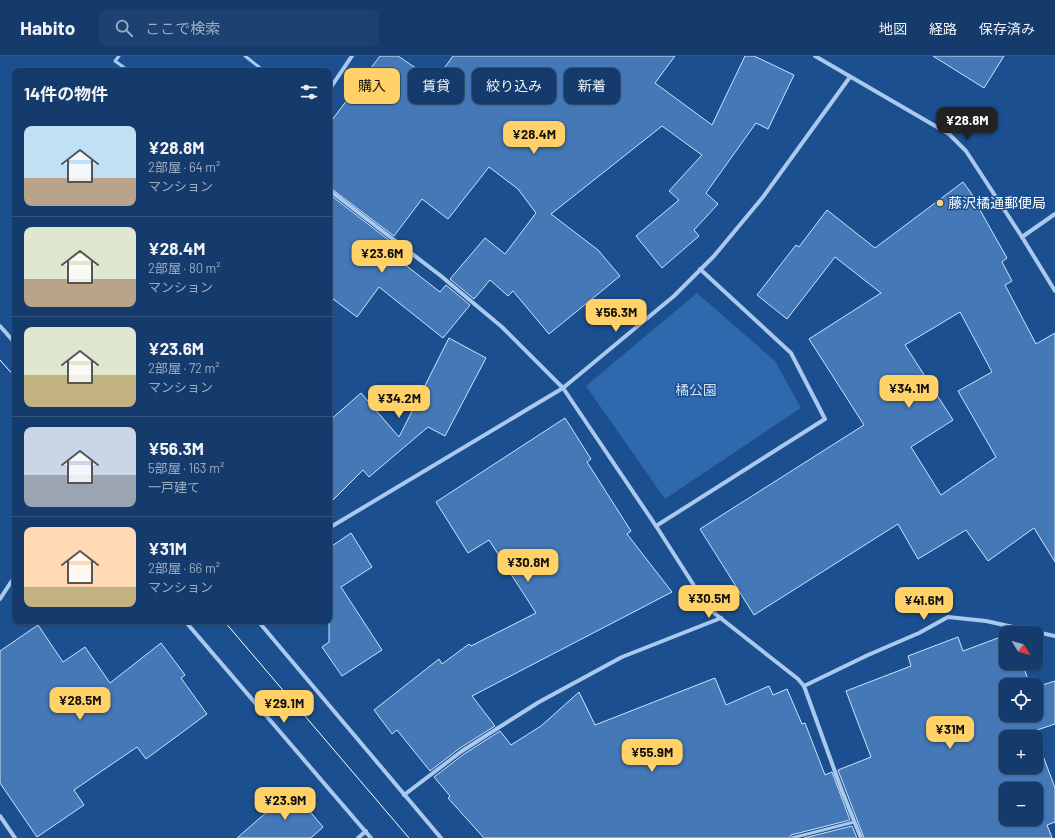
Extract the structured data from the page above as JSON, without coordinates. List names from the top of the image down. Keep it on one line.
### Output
{"parks":["橘公園"],"places":["藤沢橘通郵便局"],"north":"bottom right","page":{"header":"Habito","search":"ここで検索","nav":["地図","経路","保存済み"],"chip":["購入","賃貸","絞り込み","新着"],"heading":"14件の物件","price":["¥28.8M","¥28.4M","¥23.6M","¥56.3M","¥34.1M","¥34.2M","¥30.8M","¥30.5M","¥41.6M","¥28.5M","¥29.1M","¥31M","¥55.9M","¥23.9M"],"list":[{"name":"¥28.8M","note":"2部屋 · 64 m² · マンション"},{"name":"¥28.4M","note":"2部屋 · 80 m² · マンション"},{"name":"¥23.6M","note":"2部屋 · 72 m² · マンション"},{"name":"¥56.3M","note":"5部屋 · 163 m² · 一戸建て"},{"name":"¥31M","note":"2部屋 · 66 m² · マンション"}],"map_buttons":["+","−"]}}
